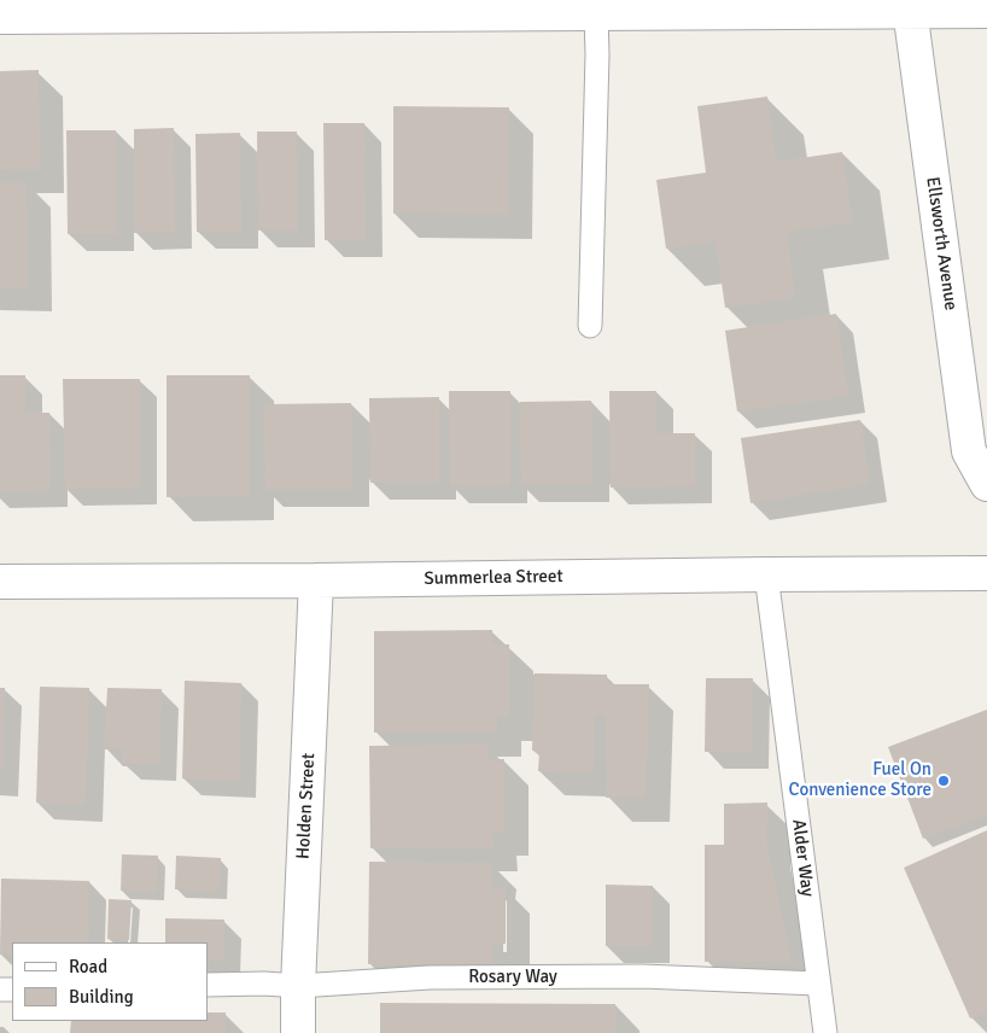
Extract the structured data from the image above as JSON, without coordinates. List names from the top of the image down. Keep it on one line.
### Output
{"streets":{"street":["Ellsworth Avenue","Summerlea Street","Holden Street"],"lane":["Alder Way","Rosary Way"]},"crossings":[["Summerlea Street","Holden Street"],["Summerlea Street","Alder Way"],["Holden Street","Rosary Way"],["Alder Way","Rosary Way"]],"places":["Fuel On Convenience Store"],"legend":["Road","Building"]}
